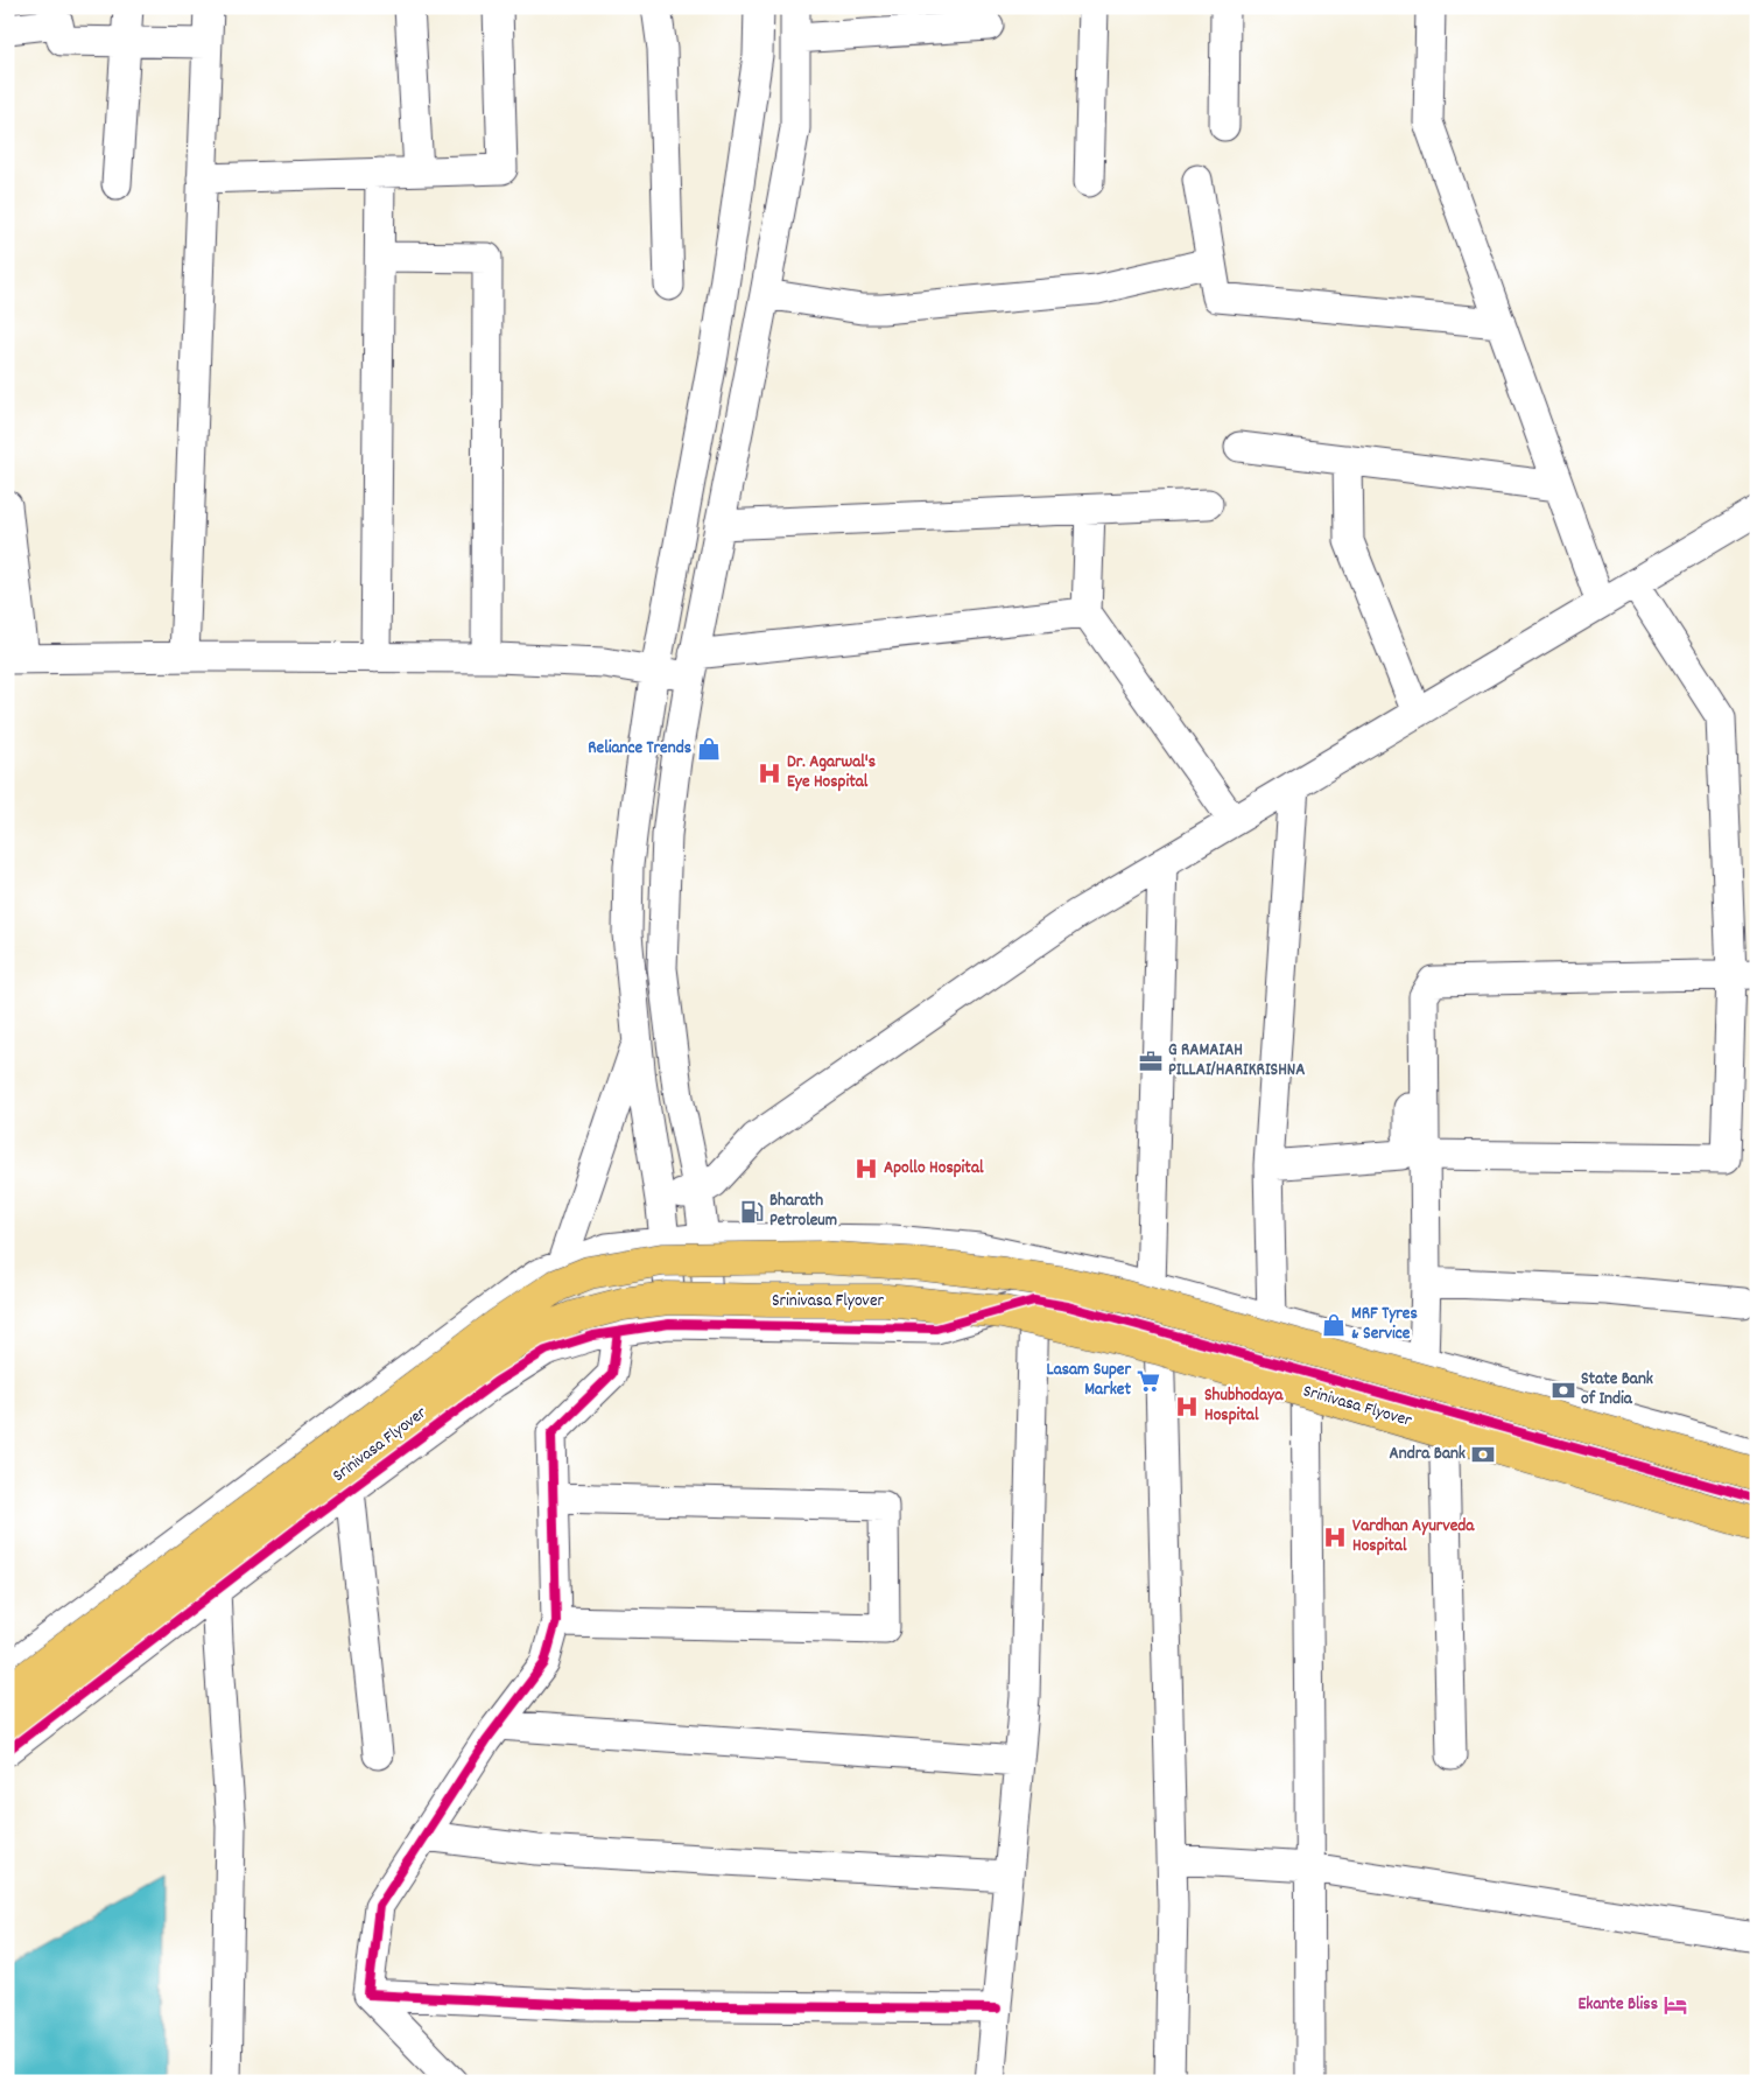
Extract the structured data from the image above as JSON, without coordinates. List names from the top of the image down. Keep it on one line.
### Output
{"streets":{"main road":["Srinivasa Flyover"]},"places":{"shop":["Reliance Trends","MRF Tyres & Service"],"hospital":["Dr. Agarwal's Eye Hospital","Apollo Hospital","Shubhodaya Hospital","Vardhan Ayurveda Hospital"],"office":["G RAMAIAH PILLAI/HARIKRISHNA"],"fuel station":["Bharath Petroleum"],"supermarket":["Lasam Super Market"],"bank":["State Bank of India","Andra Bank"],"hotel":["Ekante Bliss"]}}
